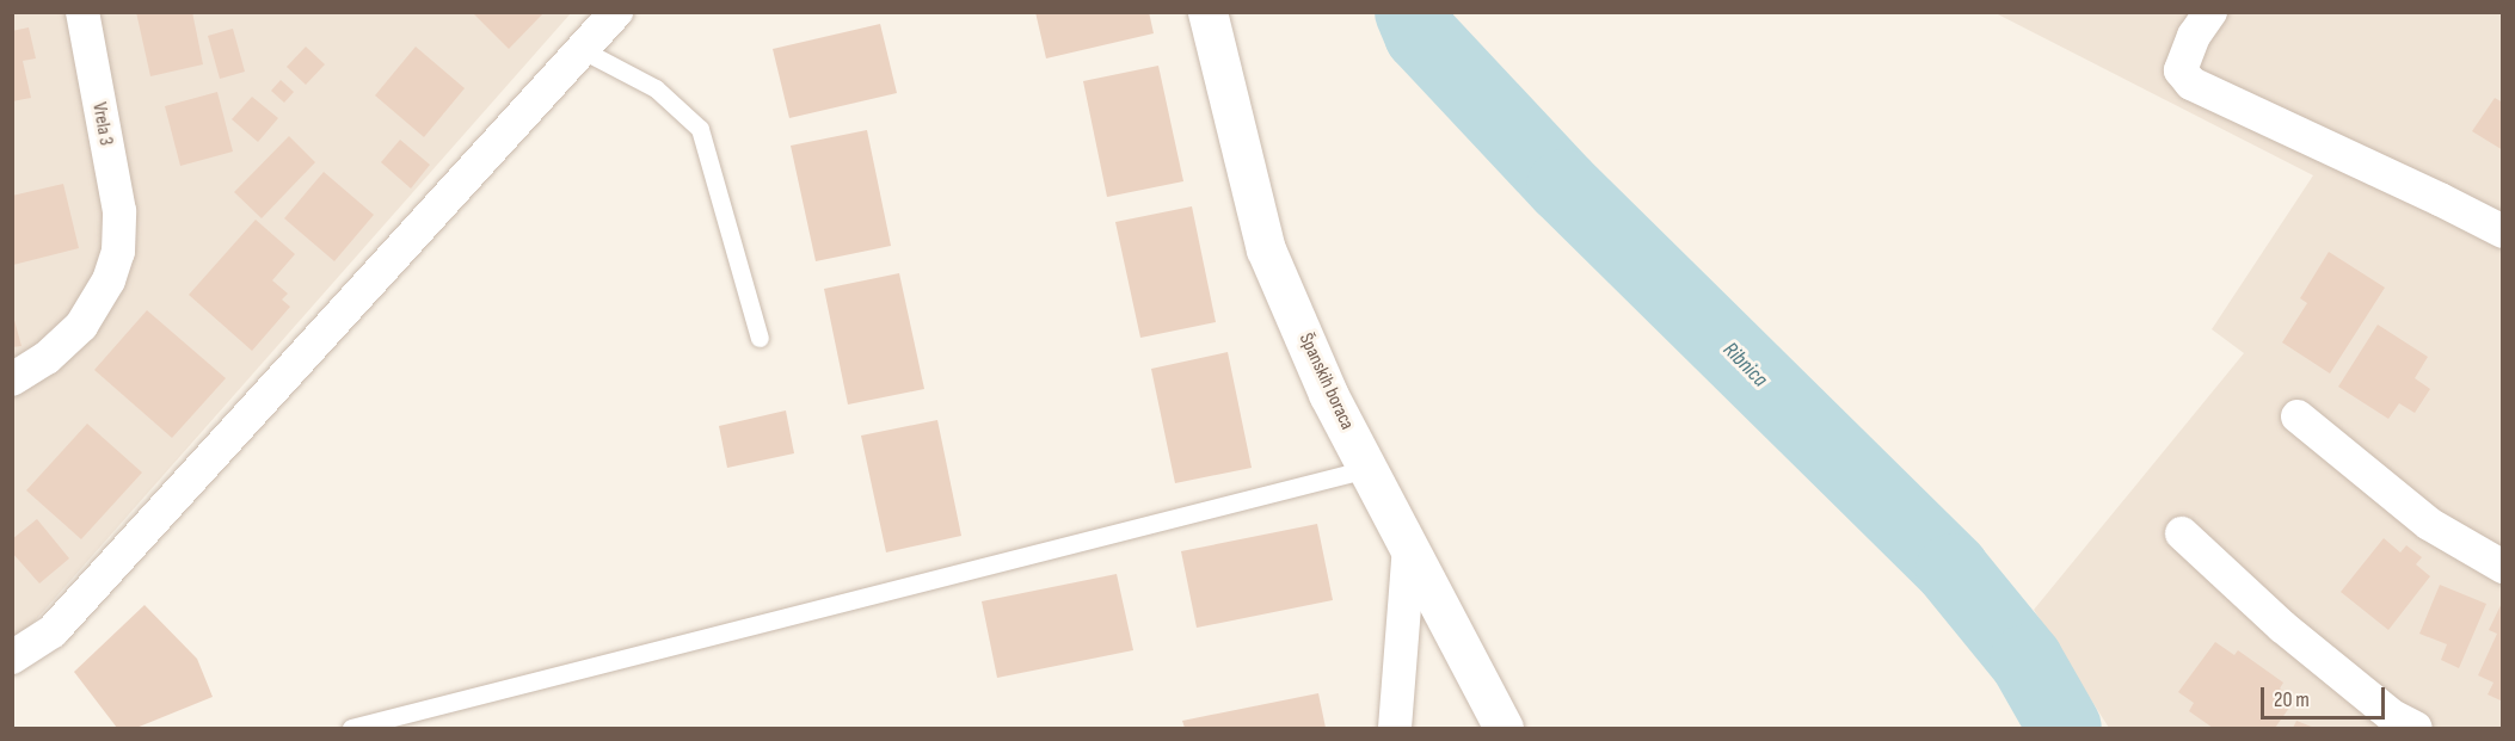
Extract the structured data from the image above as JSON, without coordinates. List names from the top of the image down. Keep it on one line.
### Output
{"streets":{"main road":["Španskih boraca"],"street":["Vrela 3"]},"water":["Ribnica"],"scale_bar":"20 m"}
